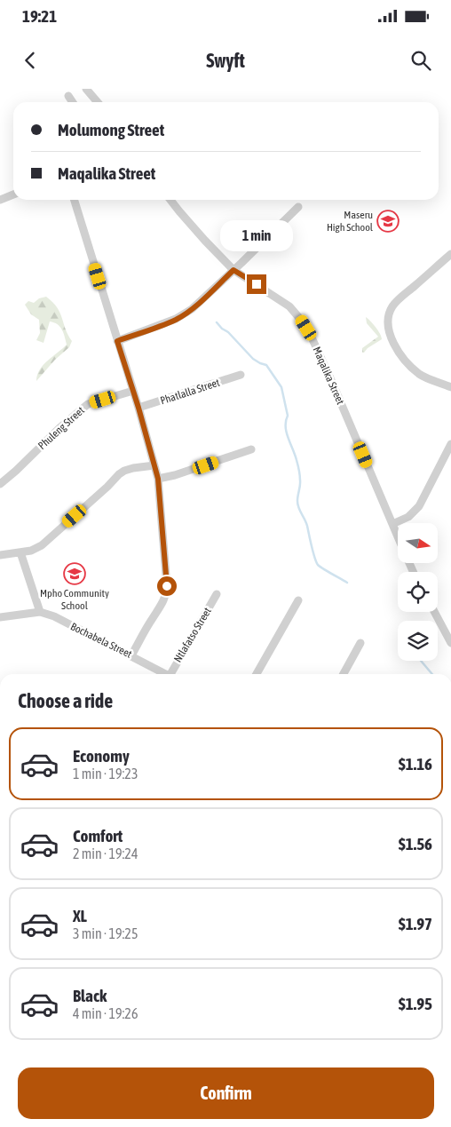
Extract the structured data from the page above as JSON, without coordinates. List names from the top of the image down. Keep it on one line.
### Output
{"streets":{"street":["Maqalika Street","Phatlalla Street","Phuleng Street","Ntlafatso Street","Bochabela Street"]},"places":{"school or university":["Maseru High School","Mpho Community School"]},"north":"right","page":{"status":"19:21","header":"Swyft","banner":["Molumong Street","Maqalika Street"],"bubble":"1 min","heading":"Choose a ride","list":[{"name":"Economy","note":"1 min · 19:23","value":"$1.16"},{"name":"Comfort","note":"2 min · 19:24","value":"$1.56"},{"name":"XL","note":"3 min · 19:25","value":"$1.97"},{"name":"Black","note":"4 min · 19:26","value":"$1.95"}],"buttons":"Confirm"}}
